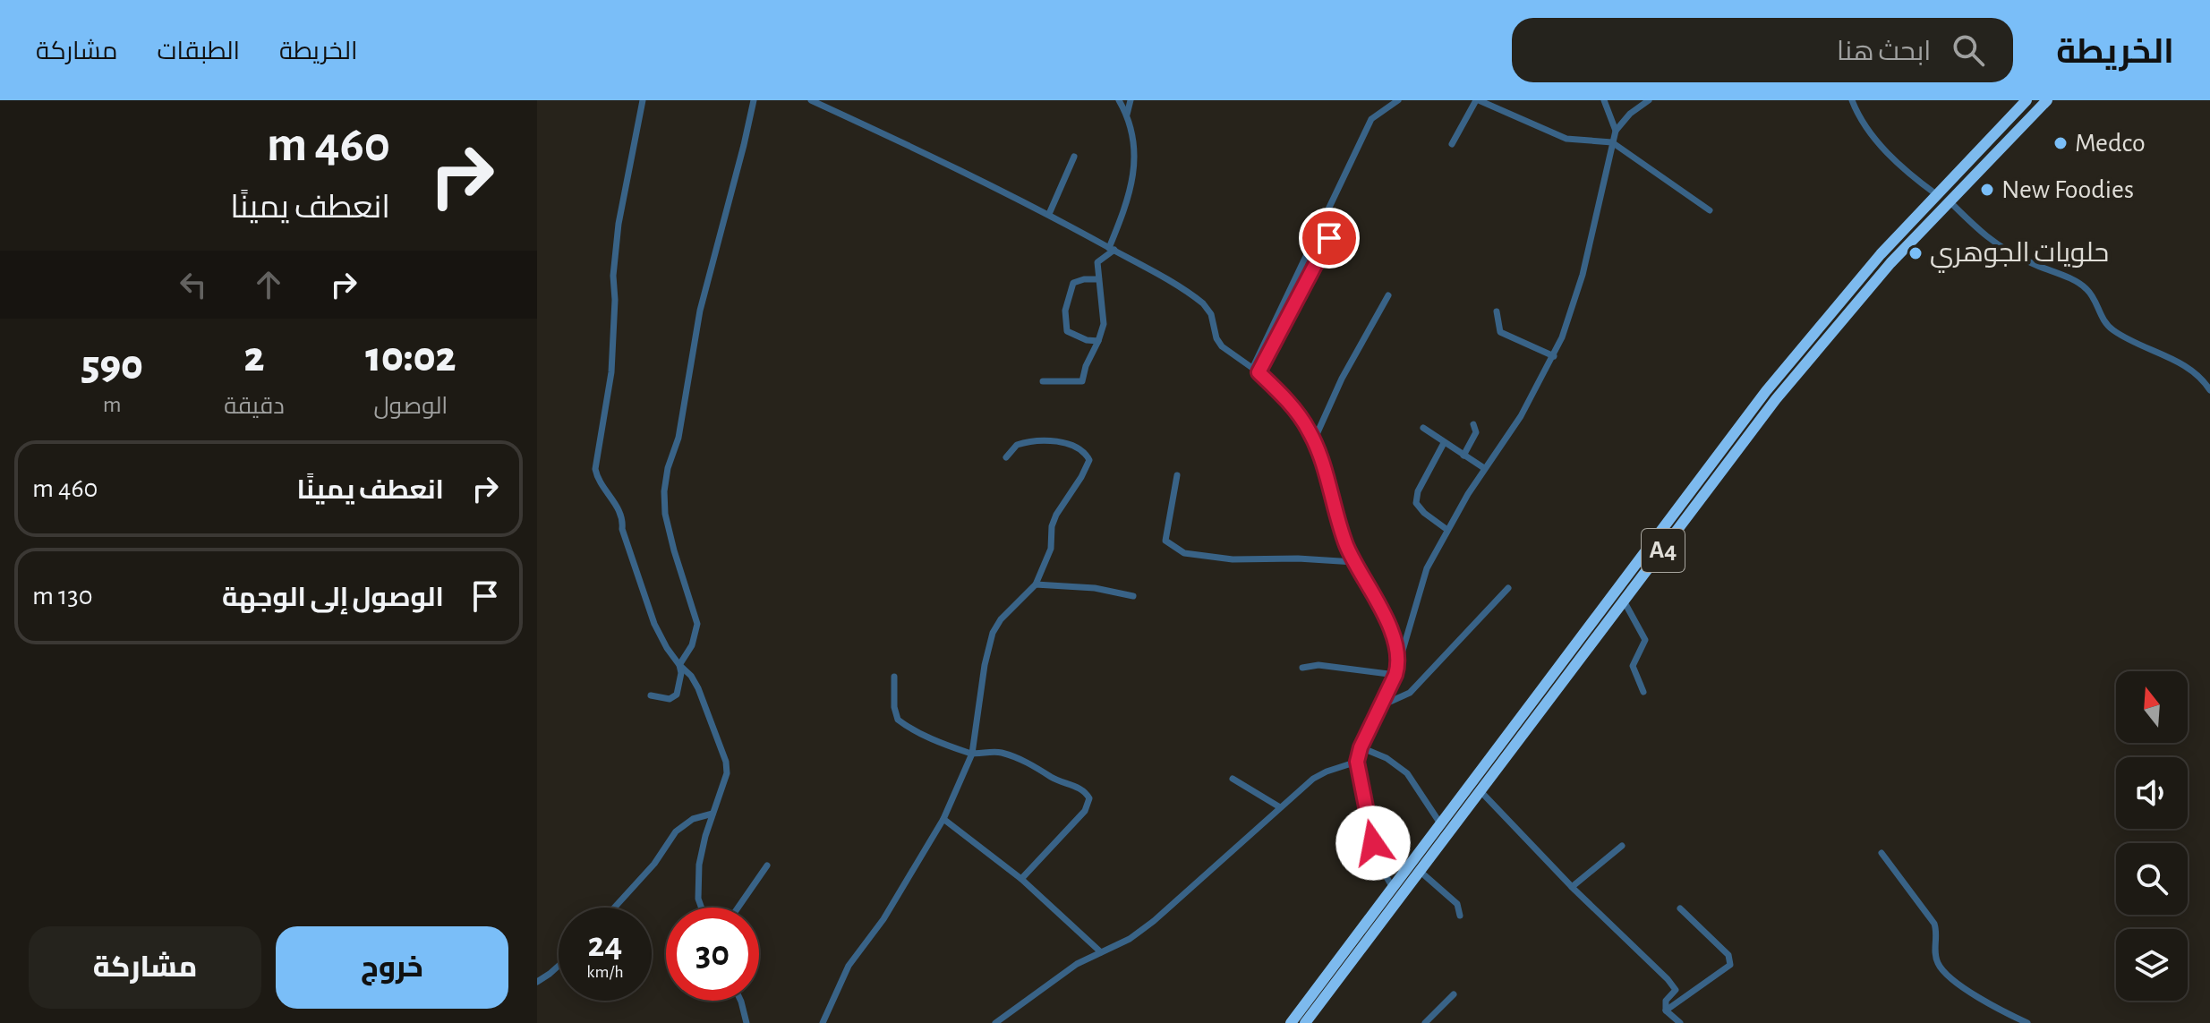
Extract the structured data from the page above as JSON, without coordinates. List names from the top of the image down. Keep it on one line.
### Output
{"streets":{"highway":["A4"]},"places":["Medco","New Foodies","حلويات الجوهري"],"north":"top","page":{"header":"الخريطة","search":"ابحث هنا","nav":["الخريطة","الطبقات","مشاركة"],"turn":["460 m","انعطف يمينًا"],"eta":["10:02","الوصول","2","دقيقة","590","m"],"list":[{"name":"انعطف يمينًا","value":"460 m"},{"name":"الوصول إلى الوجهة","value":"130 m"}],"speed":"24 km/h","limit":"30","buttons":["خروج","مشاركة"]}}
